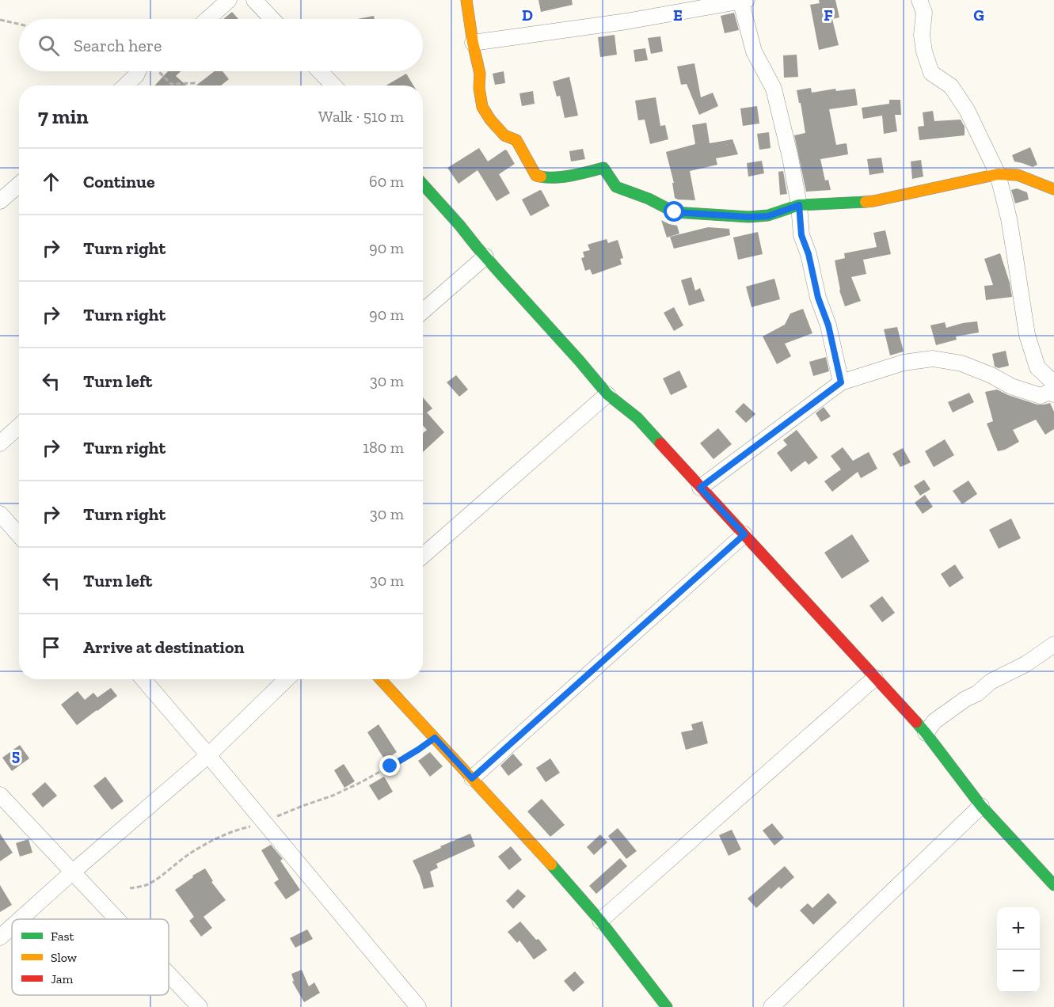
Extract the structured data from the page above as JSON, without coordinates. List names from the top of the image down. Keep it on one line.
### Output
{"legend":["Fast","Slow","Jam"],"page":{"search":"Search here","heading":["7 min","Walk · 510 m"],"list":[["Continue","60 m"],["Turn right","90 m"],["Turn right","90 m"],["Turn left","30 m"],["Turn right","180 m"],["Turn right","30 m"],["Turn left","30 m"],"Arrive at destination"],"map_buttons":["+","−"]},"grid":{"columns":["D","E","F","G"],"rows":["5"]}}
